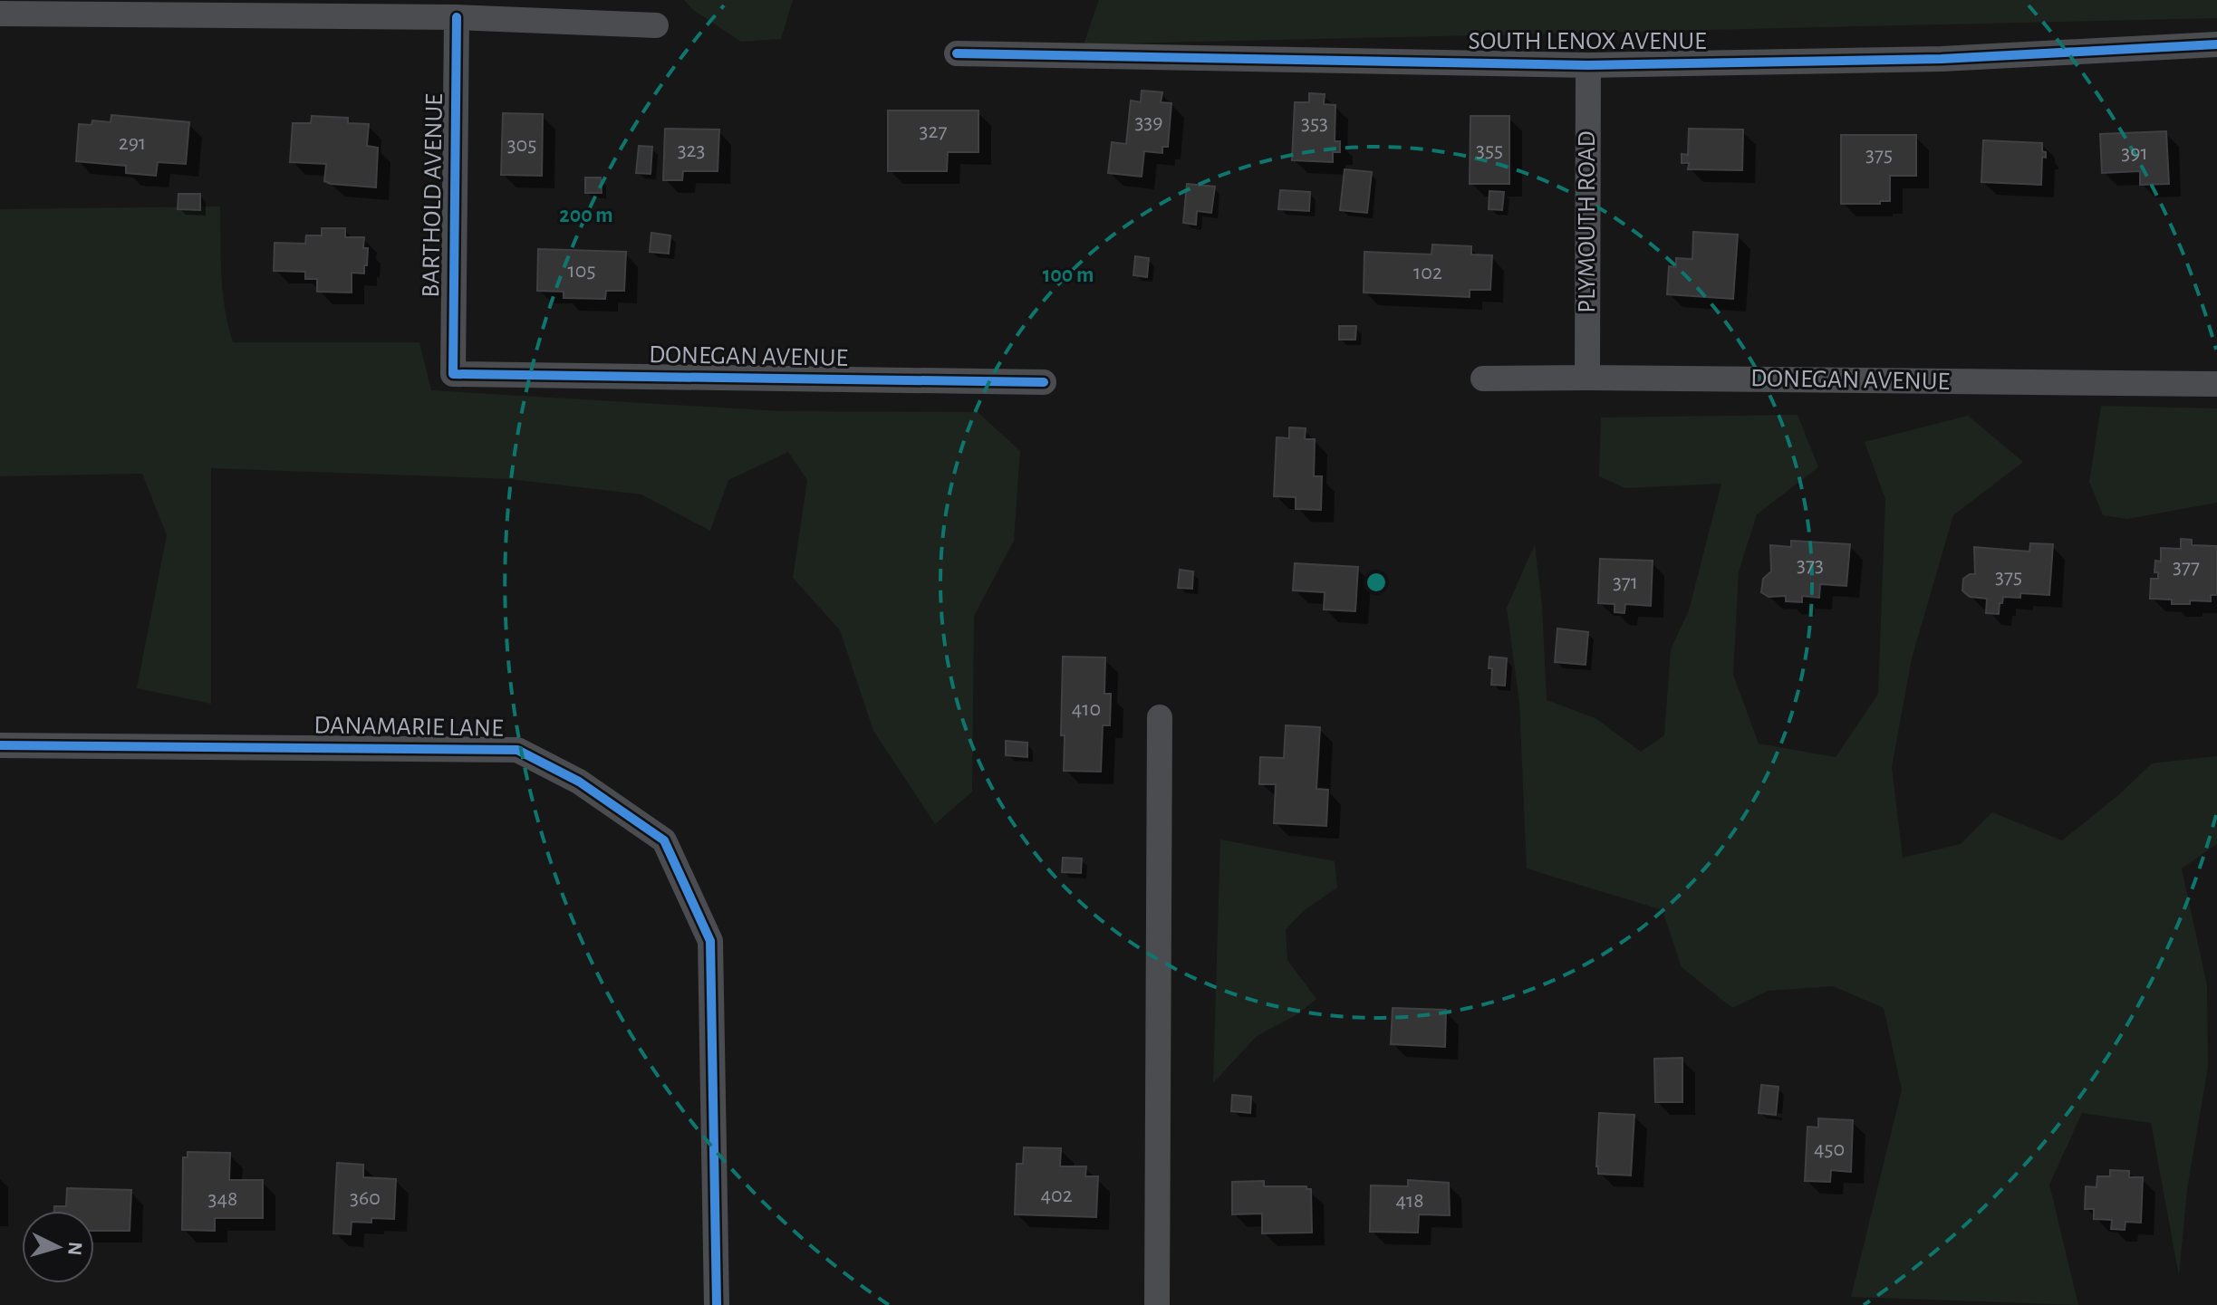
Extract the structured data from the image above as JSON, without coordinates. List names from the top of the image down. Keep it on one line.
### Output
{"streets":{"street":["SOUTH LENOX AVENUE","BARTHOLD AVENUE","PLYMOUTH ROAD","DONEGAN AVENUE","DANAMARIE LANE"]},"crossings":[["SOUTH LENOX AVENUE","PLYMOUTH ROAD"],["BARTHOLD AVENUE","DONEGAN AVENUE"],["PLYMOUTH ROAD","DONEGAN AVENUE"]],"house_numbers":["339","353","327","291","305","323","355","391","375","105","102","373","377","375","371","410","450","402","360","348","418"],"north":"right","rings":["200 m","100 m"]}
